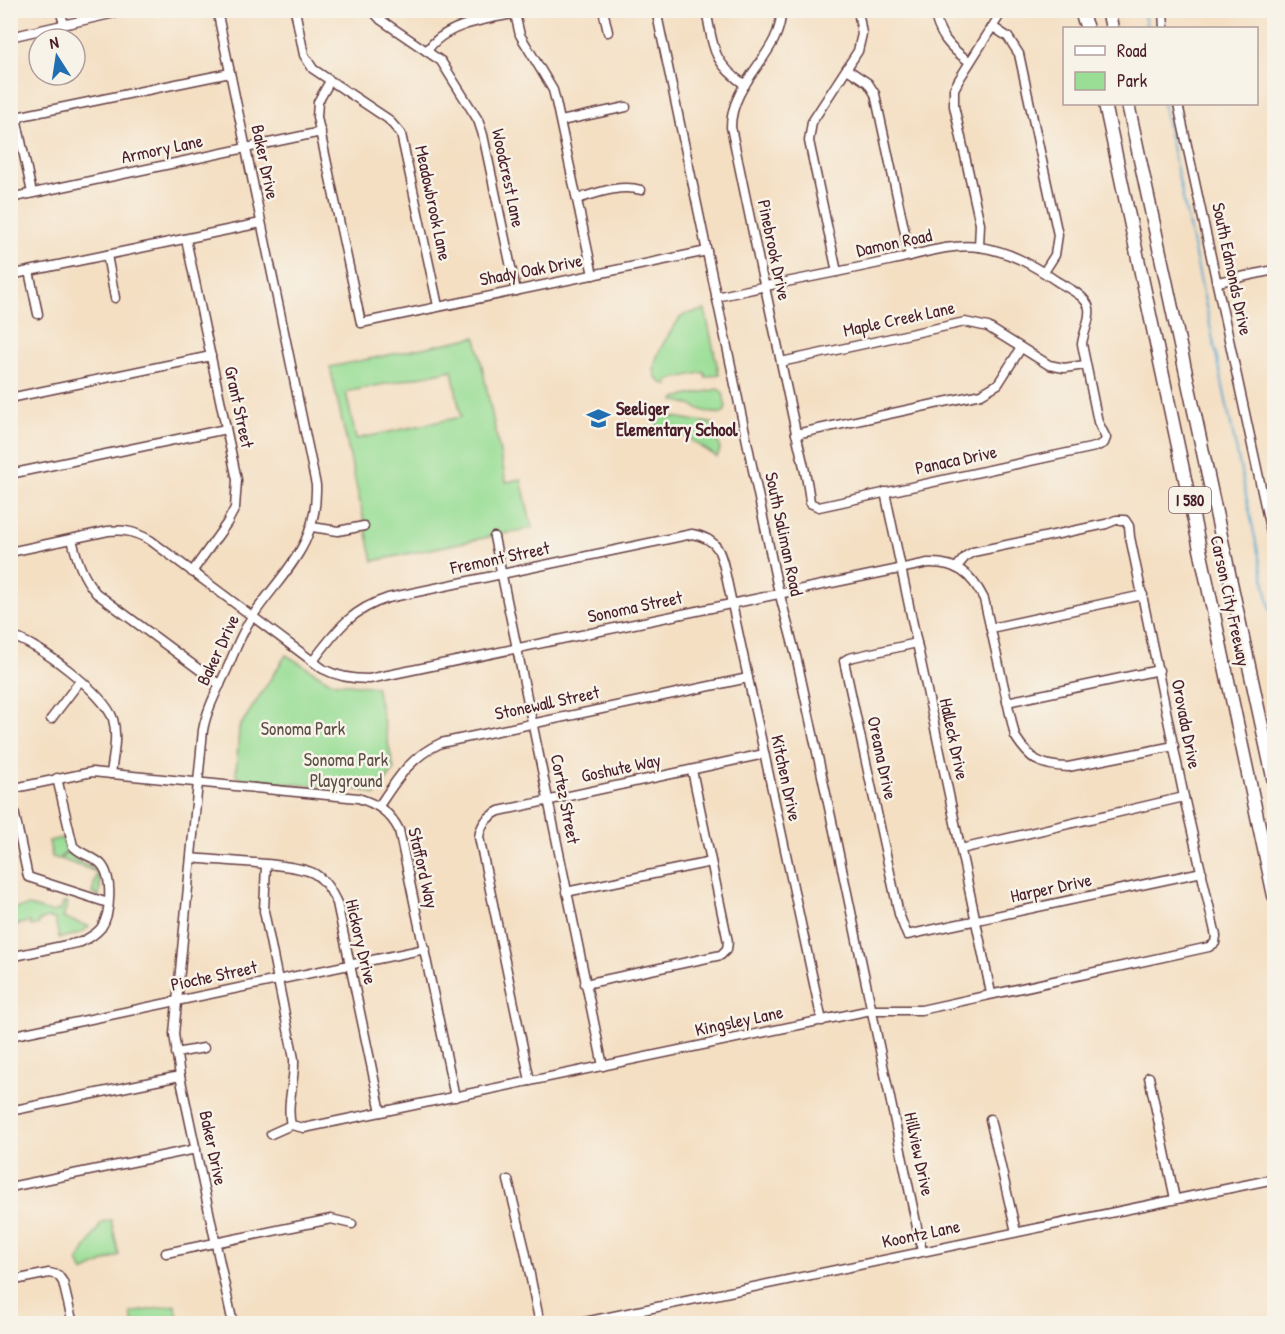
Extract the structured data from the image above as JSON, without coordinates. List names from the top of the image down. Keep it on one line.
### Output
{"streets":{"highway":["I 580","Carson City Freeway"],"street":["Armory Lane","Baker Drive","Woodcrest Lane","Meadowbrook Lane","Damon Road","Pinebrook Drive","South Edmonds Drive","Shady Oak Drive","Maple Creek Lane","Grant Street","Panaca Drive","South Saliman Road","Fremont Street","Sonoma Street","Stonewall Street","Orovada Drive","Halleck Drive","Oreana Drive","Goshute Way","Kitchen Drive","Cortez Street","Stafford Way","Harper Drive","Hickory Drive","Pioche Street","Kingsley Lane","Hillview Drive","Koontz Lane"]},"crossings":[["Armory Lane","Baker Drive"],["Armory Lane","Shady Oak Drive"],["Baker Drive","Sonoma Street"],["Baker Drive","Hickory Drive"],["Baker Drive","Pioche Street"],["Woodcrest Lane","Shady Oak Drive"],["Meadowbrook Lane","Shady Oak Drive"],["Damon Road","Pinebrook Drive"],["Damon Road","Maple Creek Lane"],["Damon Road","Panaca Drive"],["Damon Road","South Saliman Road"],["Pinebrook Drive","Maple Creek Lane"],["Pinebrook Drive","Panaca Drive"],["Shady Oak Drive","South Saliman Road"],["Grant Street","Sonoma Street"],["Panaca Drive","Halleck Drive"],["South Saliman Road","Sonoma Street"],["South Saliman Road","Kingsley Lane"],["South Saliman Road","Hillview Drive"],["Fremont Street","Sonoma Street"],["Fremont Street","Kitchen Drive"],["Fremont Street","Cortez Street"],["Sonoma Street","Orovada Drive"],["Sonoma Street","Halleck Drive"],["Sonoma Street","Kitchen Drive"],["Sonoma Street","Cortez Street"],["Stonewall Street","Kitchen Drive"],["Stonewall Street","Cortez Street"],["Stonewall Street","Stafford Way"],["Orovada Drive","Harper Drive"],["Orovada Drive","Kingsley Lane"],["Halleck Drive","Oreana Drive"],["Halleck Drive","Harper Drive"],["Halleck Drive","Kingsley Lane"],["Oreana Drive","Harper Drive"],["Goshute Way","Kitchen Drive"],["Goshute Way","Cortez Street"],["Goshute Way","Kingsley Lane"],["Kitchen Drive","Kingsley Lane"],["Cortez Street","Kingsley Lane"],["Stafford Way","Pioche Street"],["Stafford Way","Kingsley Lane"],["Hickory Drive","Pioche Street"],["Hickory Drive","Kingsley Lane"],["Hillview Drive","Koontz Lane"]],"parks":["Sonoma Park","Sonoma Park Playground"],"places":{"school or university":["Seeliger Elementary School"]},"legend":["Road","Park"],"north":"top"}
